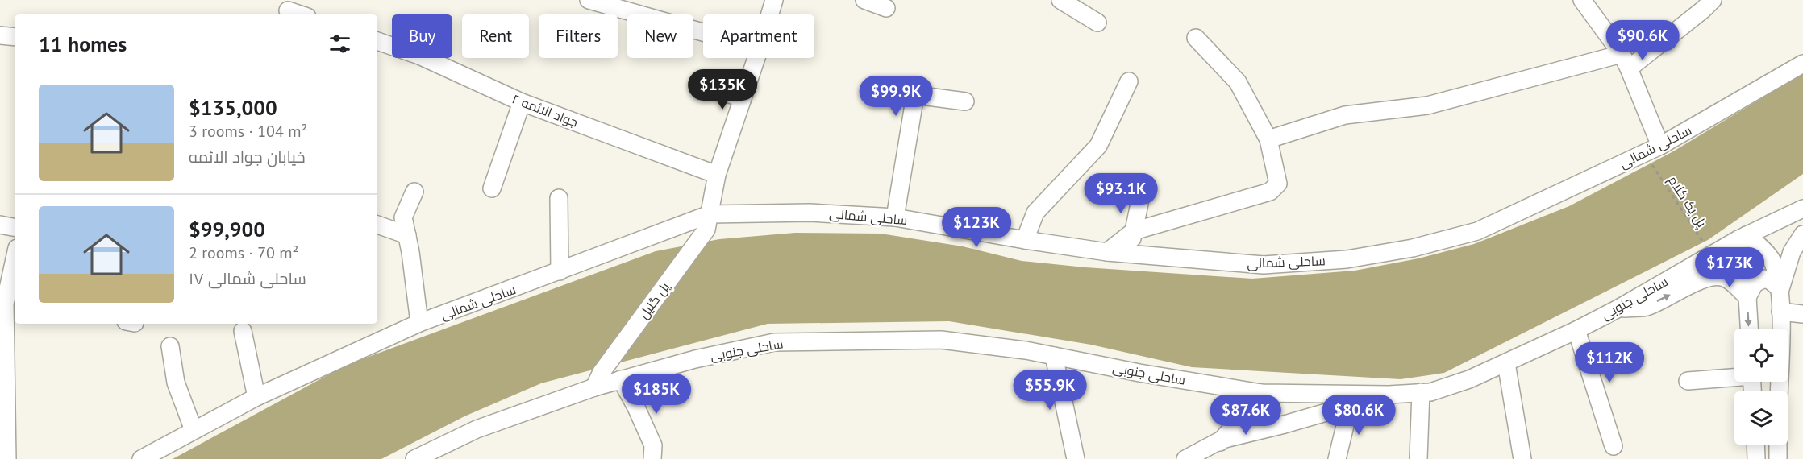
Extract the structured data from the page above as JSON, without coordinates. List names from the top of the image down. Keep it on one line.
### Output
{"streets":{"street":["جواد الائمه ۲","ساحلی شمالی","ساحلی جنوبی","پل گلیل"],"path":["پل یک کلام"]},"crossings":[["ساحلی شمالی","پل گلیل"],["ساحلی جنوبی","پل گلیل"]],"page":{"chip":["Buy","Rent","Filters","New","Apartment"],"heading":"11 homes","price":["$90.6K","$135K","$99.9K","$93.1K","$123K","$173K","$112K","$55.9K","$185K","$87.6K","$80.6K"],"list":[{"name":"$135,000","note":"3 rooms · 104 m² · خیابان جواد الائمه"},{"name":"$99,900","note":"2 rooms · 70 m² · ساحلی شمالی ۱۷"}]}}
